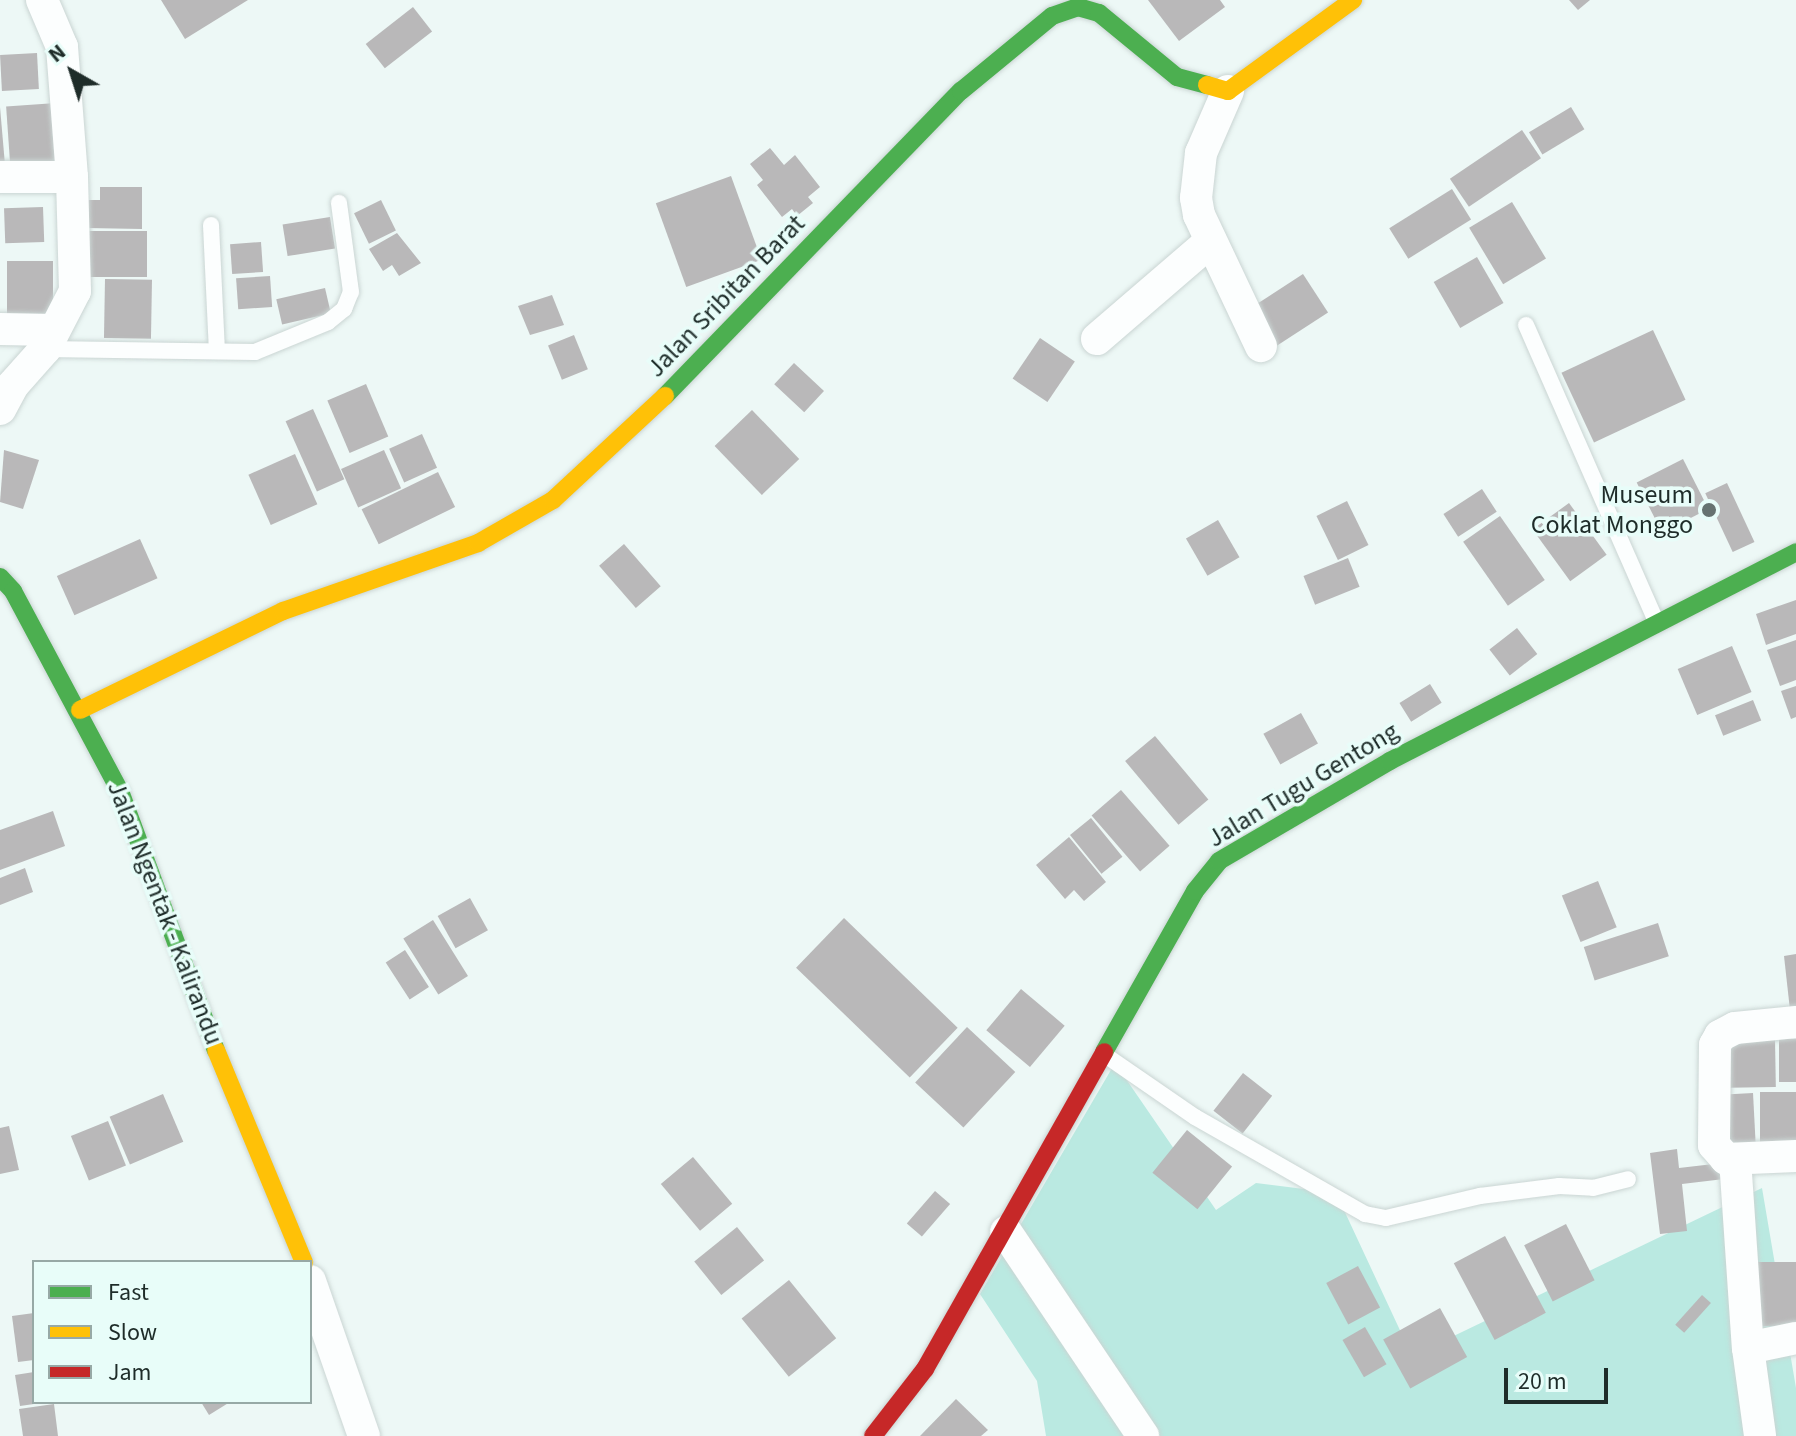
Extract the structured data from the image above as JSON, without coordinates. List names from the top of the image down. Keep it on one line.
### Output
{"streets":{"street":["Jalan Sribitan Barat","Jalan Tugu Gentong","Jalan Ngentak - Kalirandu"]},"crossings":[["Jalan Sribitan Barat","Jalan Ngentak - Kalirandu"]],"places":["Museum Coklat Monggo"],"legend":["Fast","Slow","Jam"],"scale_bar":"20 m","north":"top left"}
